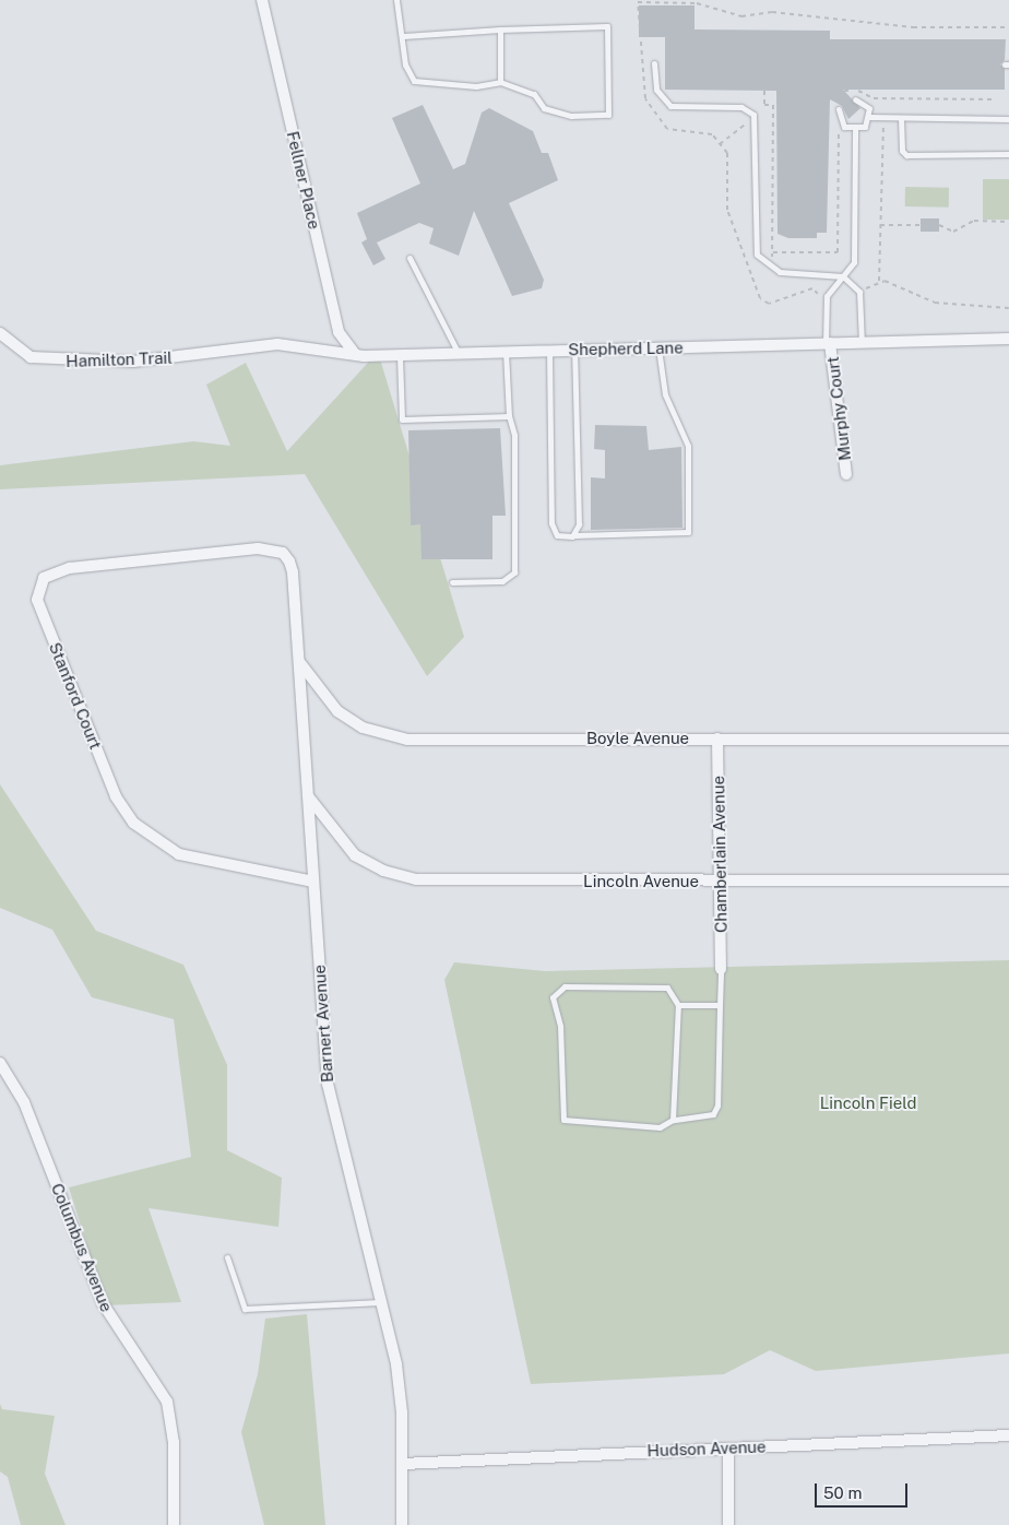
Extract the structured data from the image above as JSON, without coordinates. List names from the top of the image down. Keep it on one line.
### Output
{"streets":{"street":["Fellner Place","Shepherd Lane","Hamilton Trail","Murphy Court","Stanford Court","Boyle Avenue","Chamberlain Avenue","Lincoln Avenue","Barnert Avenue","Columbus Avenue","Hudson Avenue"]},"crossings":[["Fellner Place","Shepherd Lane"],["Shepherd Lane","Hamilton Trail"],["Shepherd Lane","Murphy Court"],["Stanford Court","Barnert Avenue"],["Boyle Avenue","Chamberlain Avenue"],["Boyle Avenue","Barnert Avenue"],["Chamberlain Avenue","Lincoln Avenue"],["Lincoln Avenue","Barnert Avenue"],["Barnert Avenue","Hudson Avenue"]],"parks":["Lincoln Field"],"scale_bar":"50 m"}
